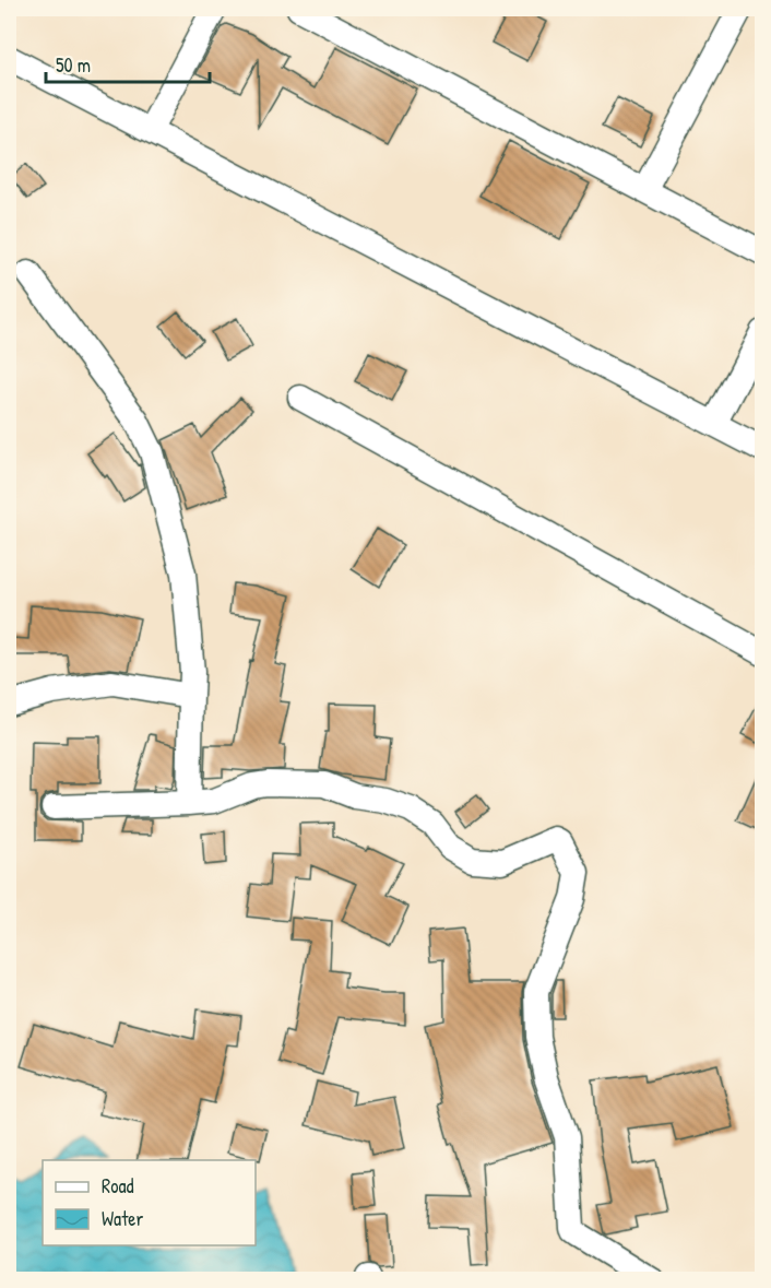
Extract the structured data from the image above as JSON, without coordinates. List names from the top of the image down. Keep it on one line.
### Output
{"legend":["Road","Water"],"scale_bar":"50 m"}
